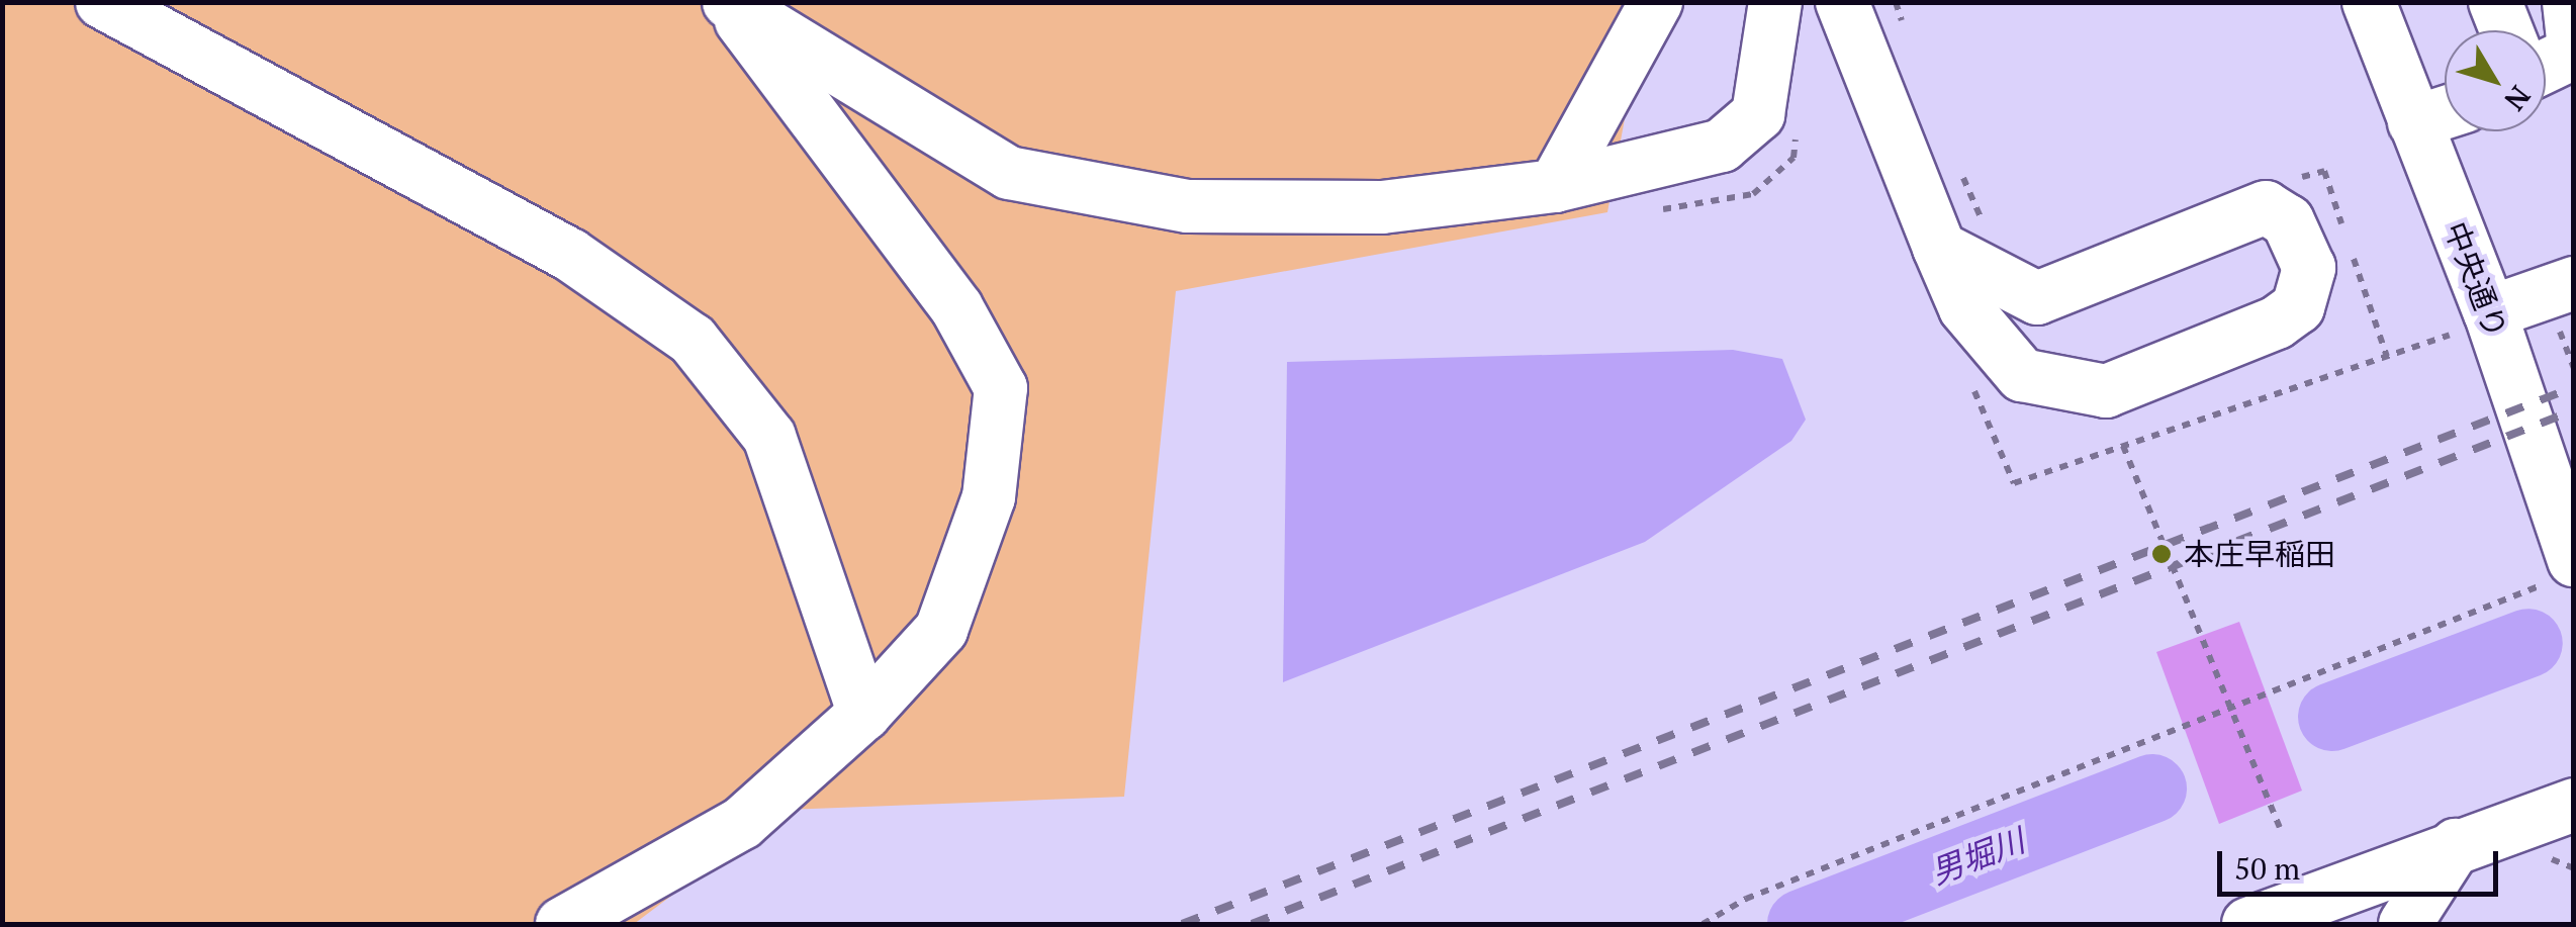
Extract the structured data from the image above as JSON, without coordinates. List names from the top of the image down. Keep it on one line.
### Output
{"streets":{"street":["中央通り"]},"water":["男堀川"],"places":["本庄早稲田"],"scale_bar":"50 m","north":"bottom right"}
